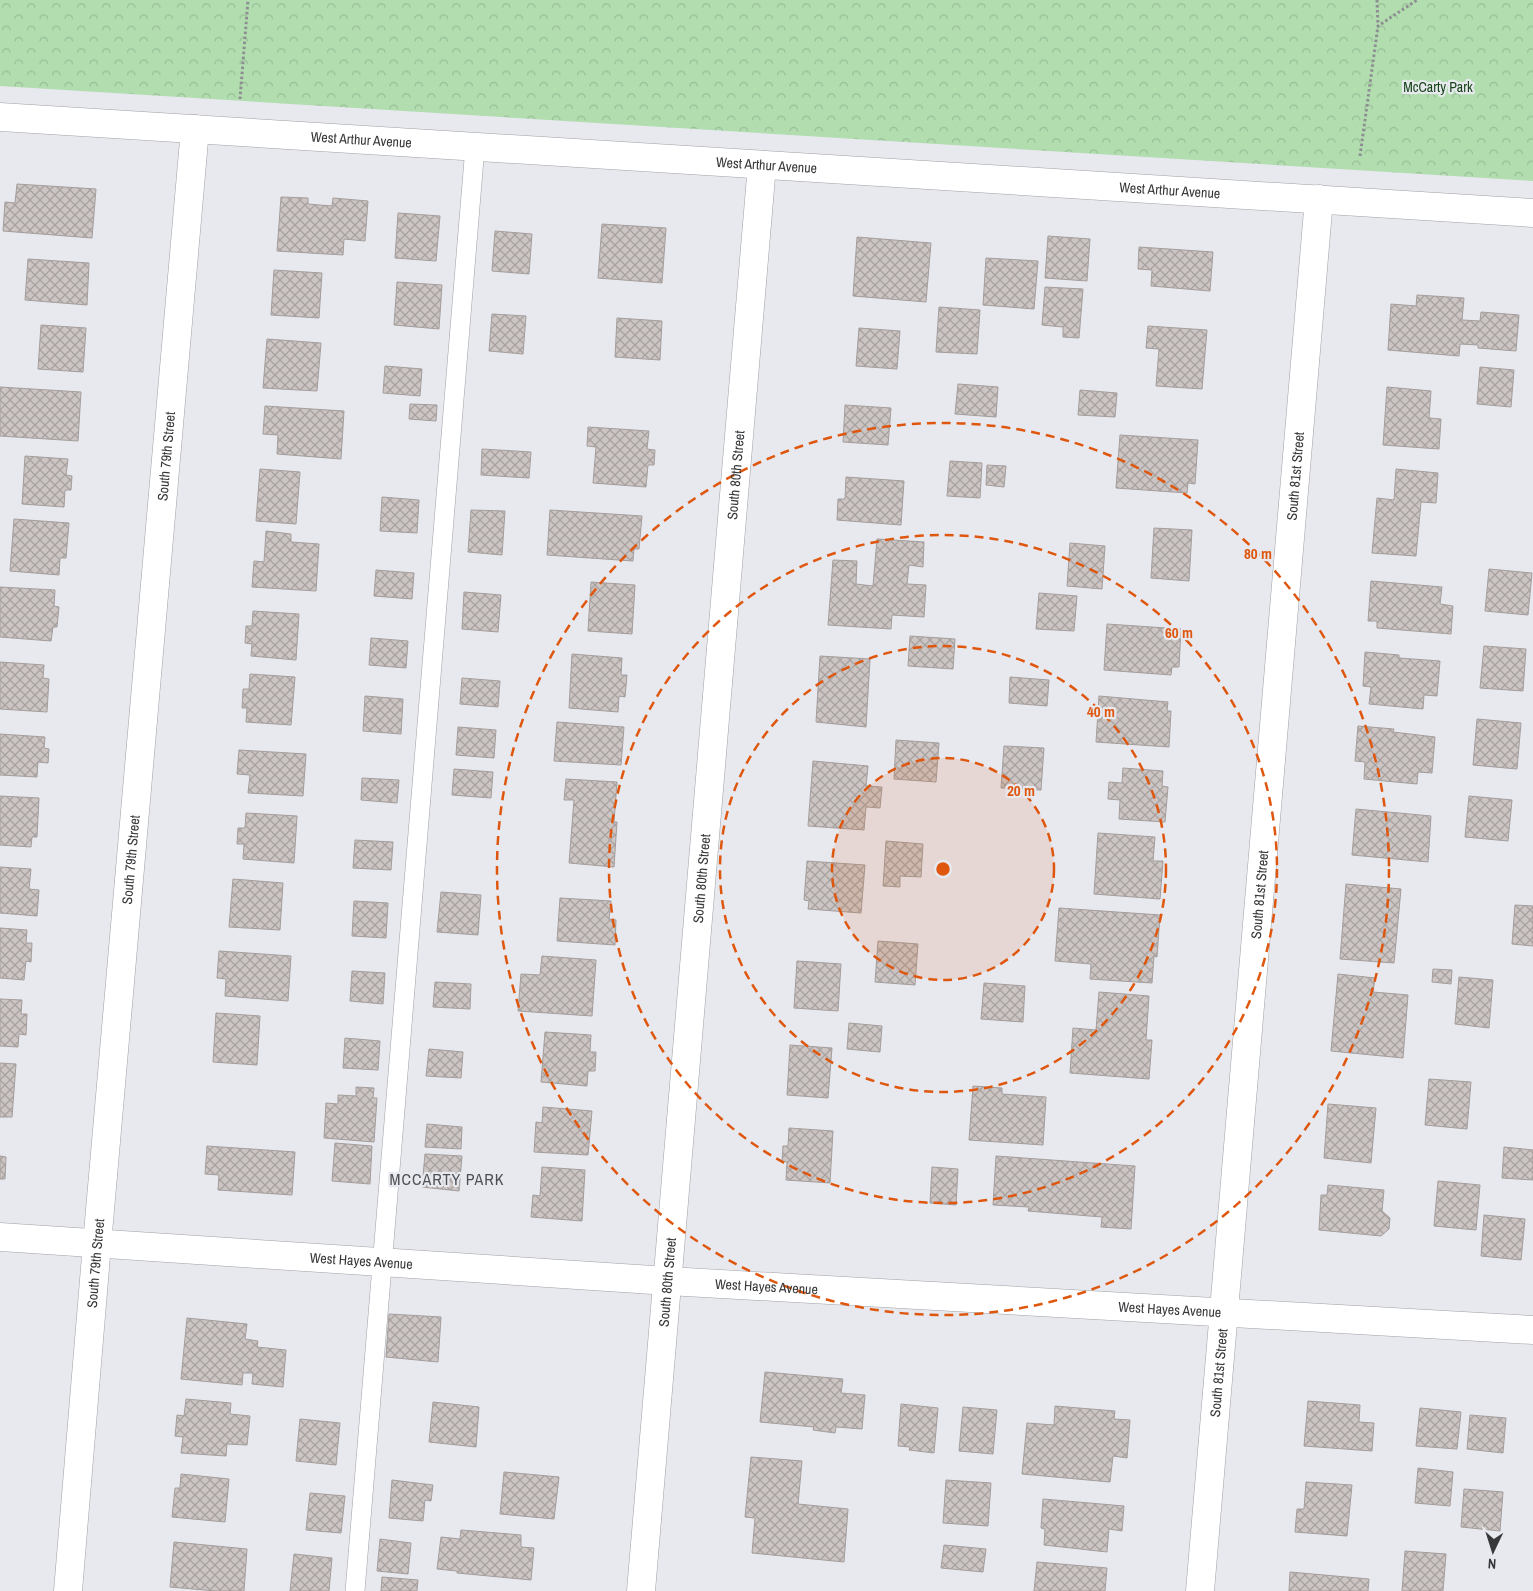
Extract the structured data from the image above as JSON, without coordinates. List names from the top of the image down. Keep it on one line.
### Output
{"streets":{"street":["West Arthur Avenue","South 79th Street","South 80th Street","South 81st Street","West Hayes Avenue"]},"crossings":[["West Arthur Avenue","South 79th Street"],["West Arthur Avenue","South 80th Street"],["West Arthur Avenue","South 81st Street"],["South 79th Street","West Hayes Avenue"],["South 80th Street","West Hayes Avenue"],["South 81st Street","West Hayes Avenue"]],"districts":["MCCARTY PARK"],"parks":["McCarty Park"],"north":"bottom","rings":["80 m","60 m","40 m","20 m"]}
